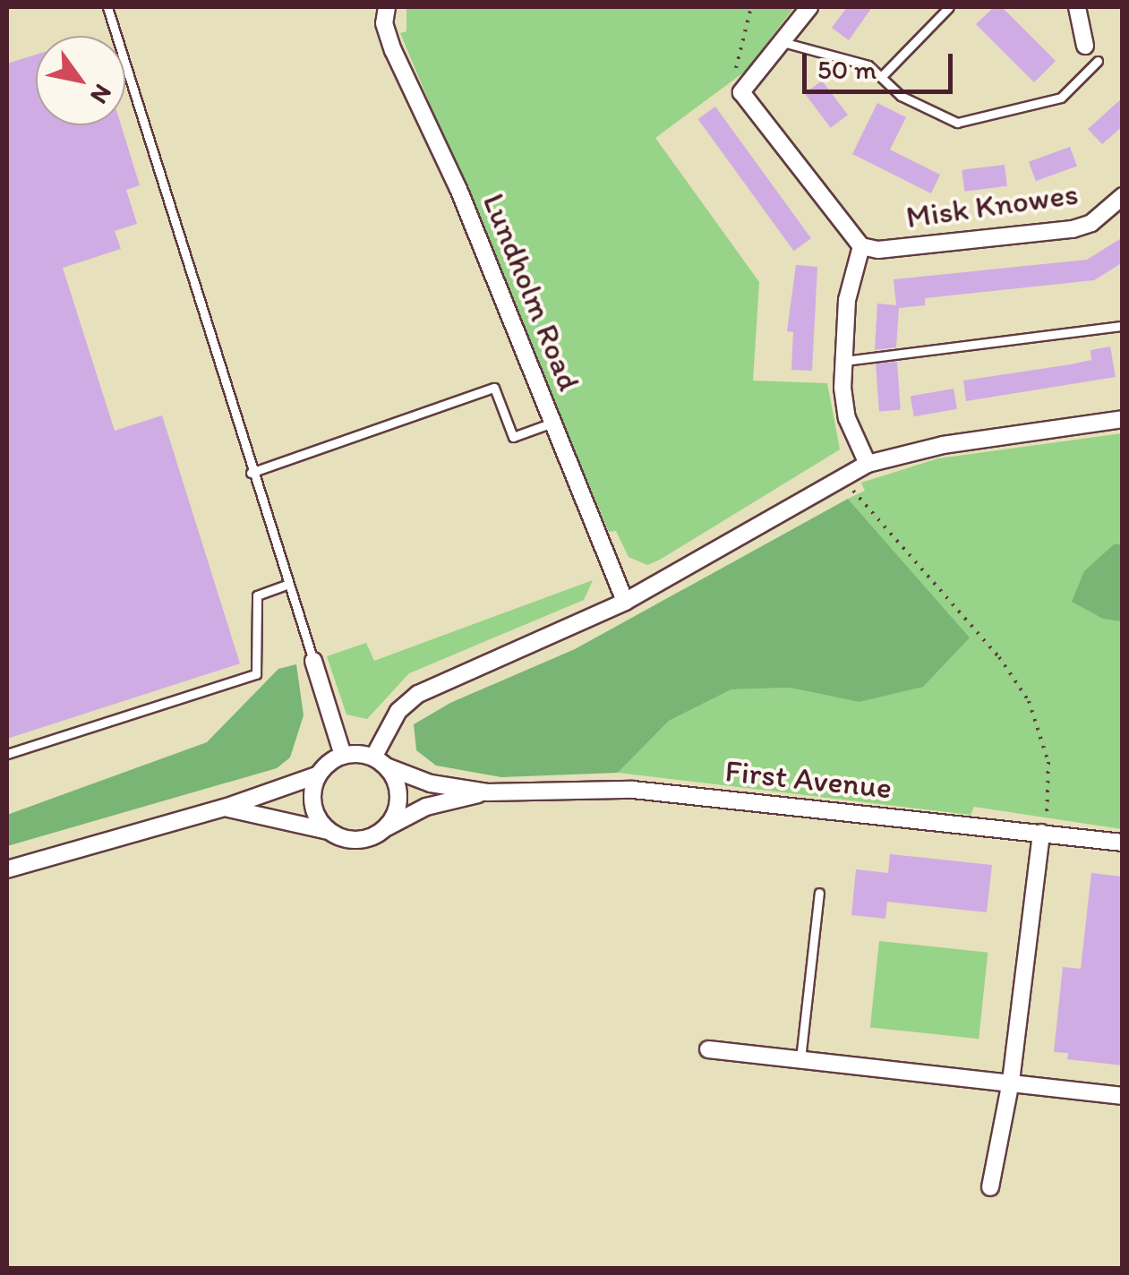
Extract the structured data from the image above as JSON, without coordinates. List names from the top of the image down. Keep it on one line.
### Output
{"streets":{"street":["Misk Knowes","Lundholm Road","First Avenue"]},"scale_bar":"50 m","north":"bottom right"}
